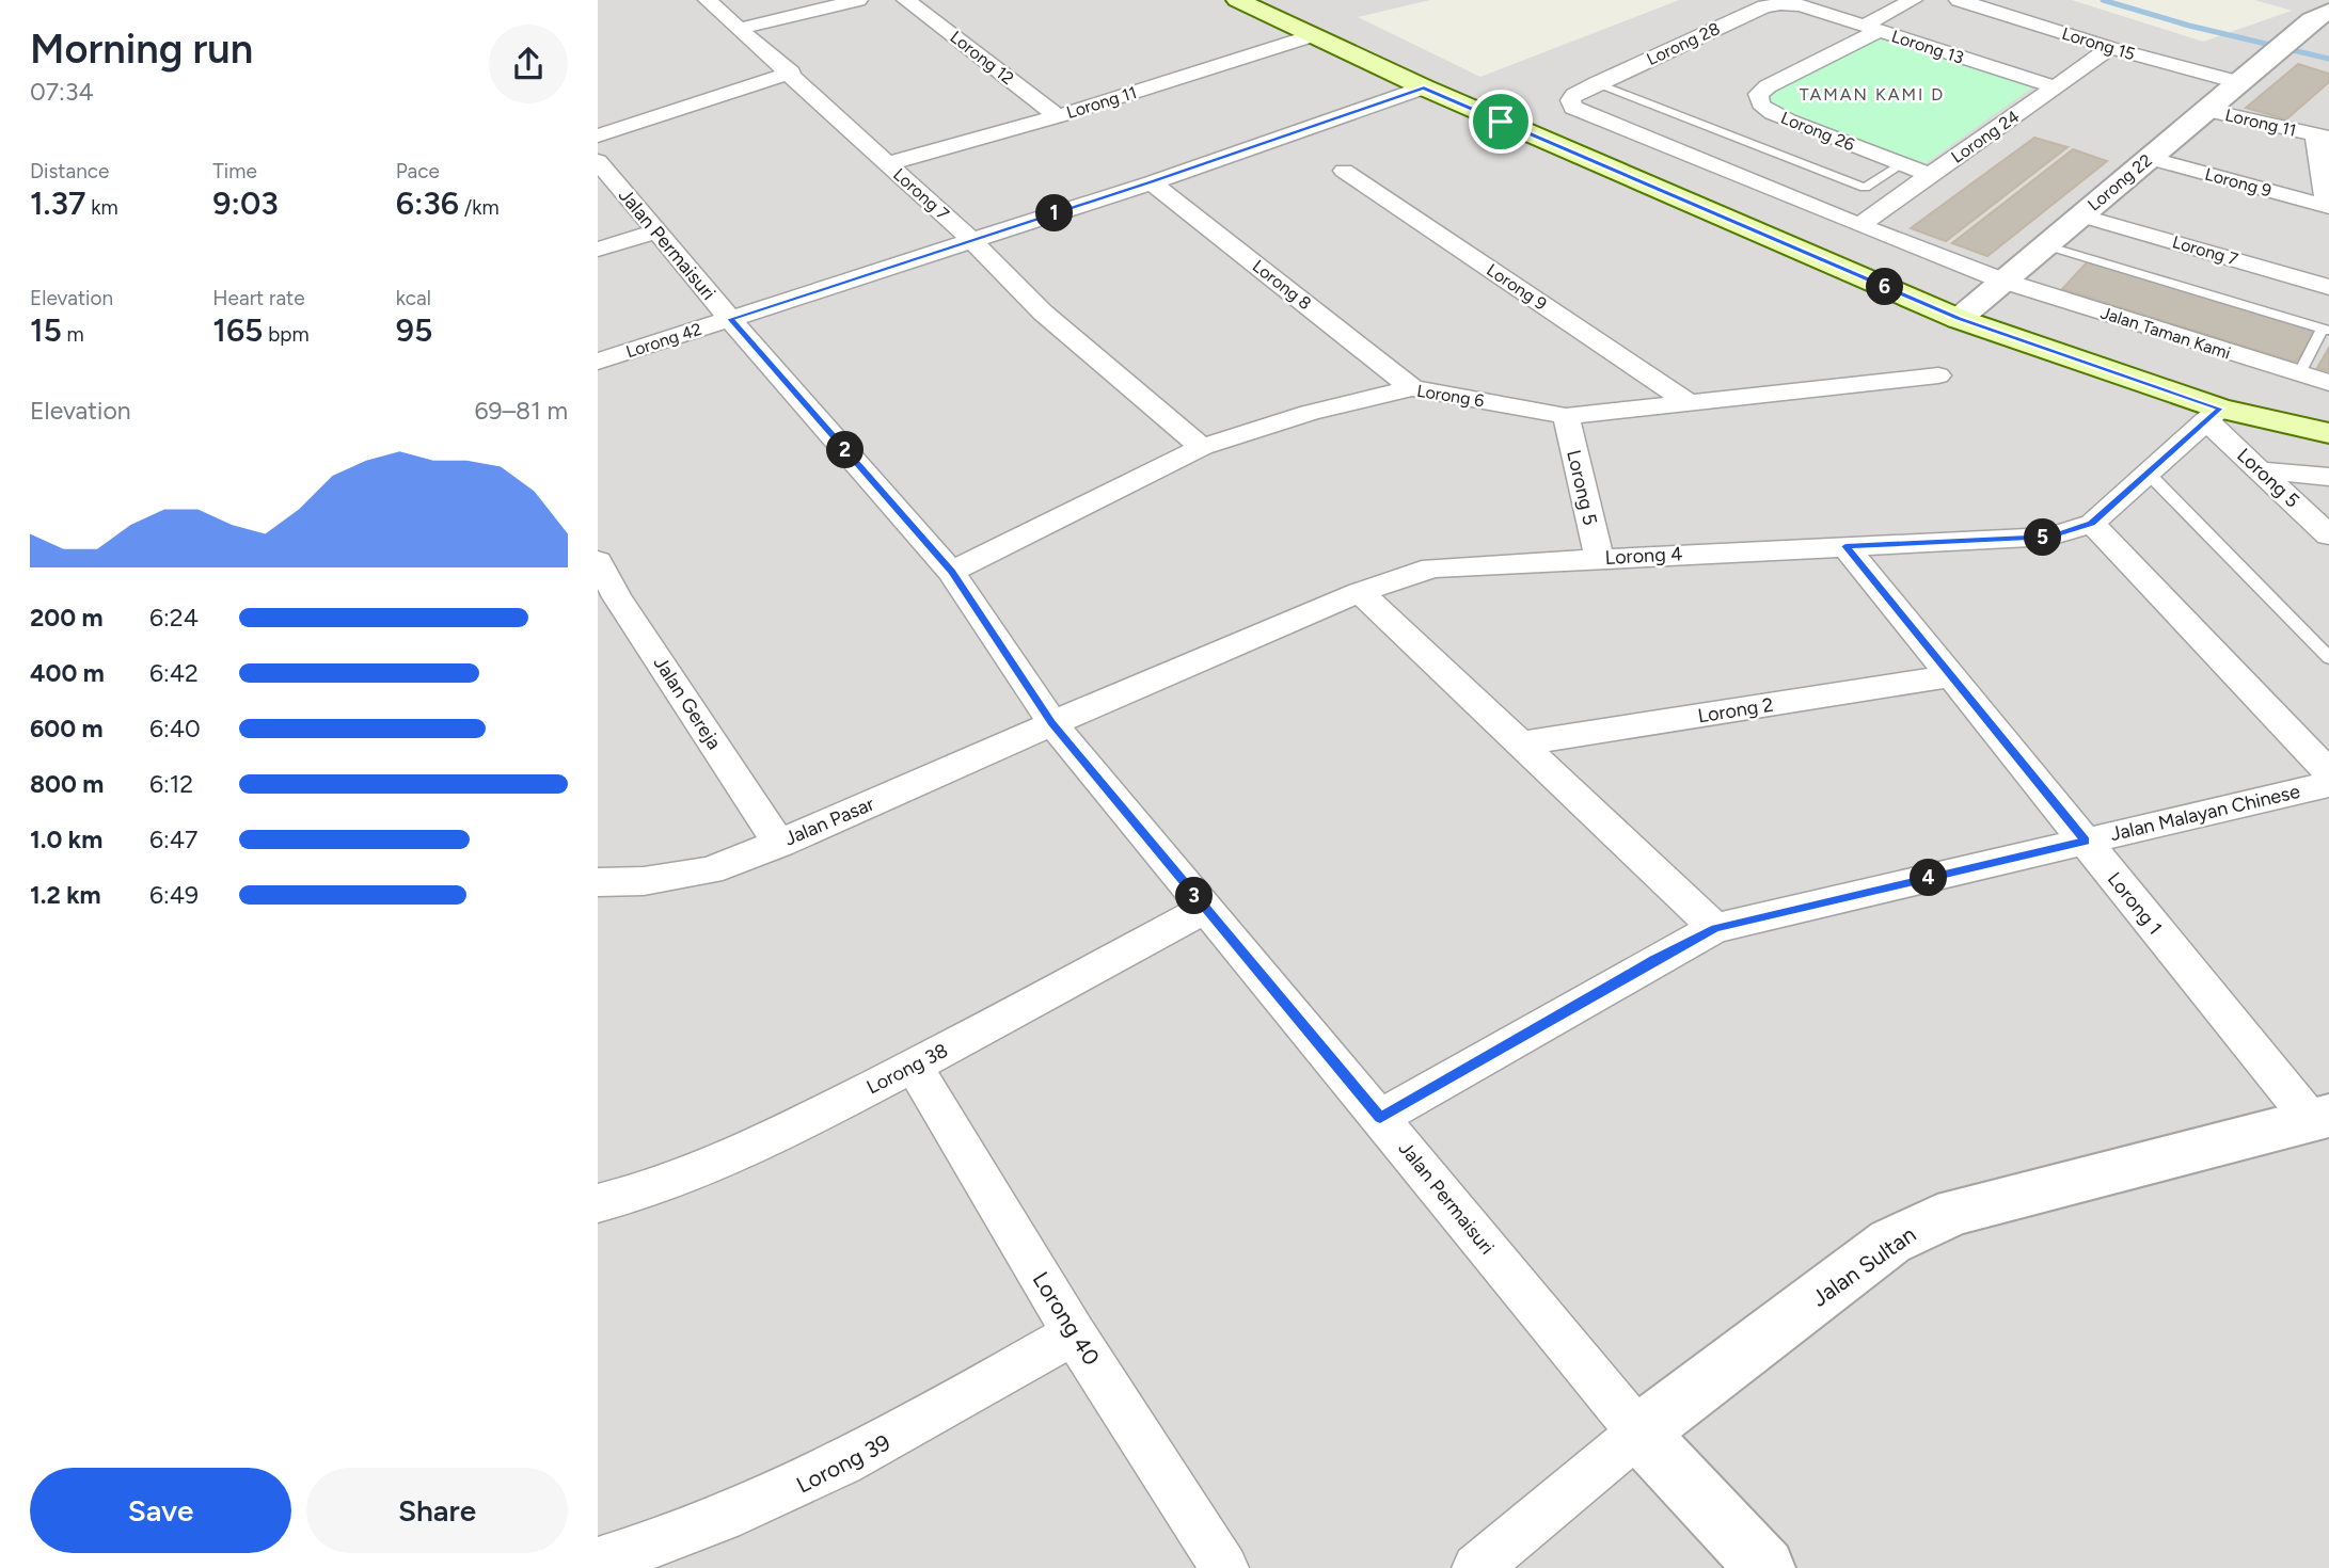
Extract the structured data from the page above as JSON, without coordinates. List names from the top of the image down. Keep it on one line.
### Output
{"streets":{"street":["Lorong 28","Lorong 15","Lorong 13","Lorong 12","Lorong 11","Lorong 26","Lorong 24","Lorong 22","Lorong 9","Lorong 7","Jalan Permaisuri","Lorong 8","Jalan Taman Kami","Lorong 42","Lorong 6","Lorong 5","Lorong 4","Jalan Gereja","Lorong 2","Jalan Malayan Chinese","Jalan Pasar","Lorong 1","Lorong 38","Jalan Sultan","Lorong 40","Lorong 39"]},"crossings":[["Lorong 28","Lorong 13"],["Lorong 28","Lorong 24"],["Lorong 15","Lorong 24"],["Lorong 15","Lorong 22"],["Lorong 13","Lorong 26"],["Lorong 13","Lorong 24"],["Lorong 12","Lorong 11"],["Lorong 11","Lorong 22"],["Lorong 11","Lorong 9"],["Lorong 11","Lorong 7"],["Lorong 26","Lorong 24"],["Lorong 22","Lorong 9"],["Lorong 22","Lorong 7"],["Lorong 22","Jalan Taman Kami"],["Lorong 9","Lorong 6"],["Lorong 7","Lorong 42"],["Lorong 7","Lorong 6"],["Jalan Permaisuri","Lorong 42"],["Jalan Permaisuri","Lorong 6"],["Jalan Permaisuri","Lorong 4"],["Jalan Permaisuri","Jalan Malayan Chinese"],["Jalan Permaisuri","Jalan Pasar"],["Jalan Permaisuri","Lorong 38"],["Jalan Permaisuri","Jalan Sultan"],["Lorong 8","Lorong 42"],["Lorong 8","Lorong 6"],["Lorong 6","Lorong 5"],["Lorong 5","Lorong 4"],["Lorong 4","Jalan Pasar"],["Lorong 4","Lorong 1"],["Jalan Gereja","Jalan Pasar"],["Lorong 2","Lorong 1"],["Jalan Malayan Chinese","Lorong 1"],["Lorong 1","Jalan Sultan"],["Lorong 38","Lorong 40"],["Lorong 40","Lorong 39"]],"districts":["TAMAN KAMI D"],"page":{"heading":["Morning run","07:34"],"stats":[["Distance","1.37 km"],["Time","9:03"],["Pace","6:36 /km"],["Elevation","15 m"],["Heart rate","165 bpm"],["kcal","95"]],"pins":["1","6","2","5","4","3"],"chart":["Elevation","69–81 m"],"list":[{"name":"200 m","note":"6:24"},{"name":"400 m","note":"6:42"},{"name":"600 m","note":"6:40"},{"name":"800 m","note":"6:12"},{"name":"1.0 km","note":"6:47"},{"name":"1.2 km","note":"6:49"}],"buttons":["Save","Share"]}}
